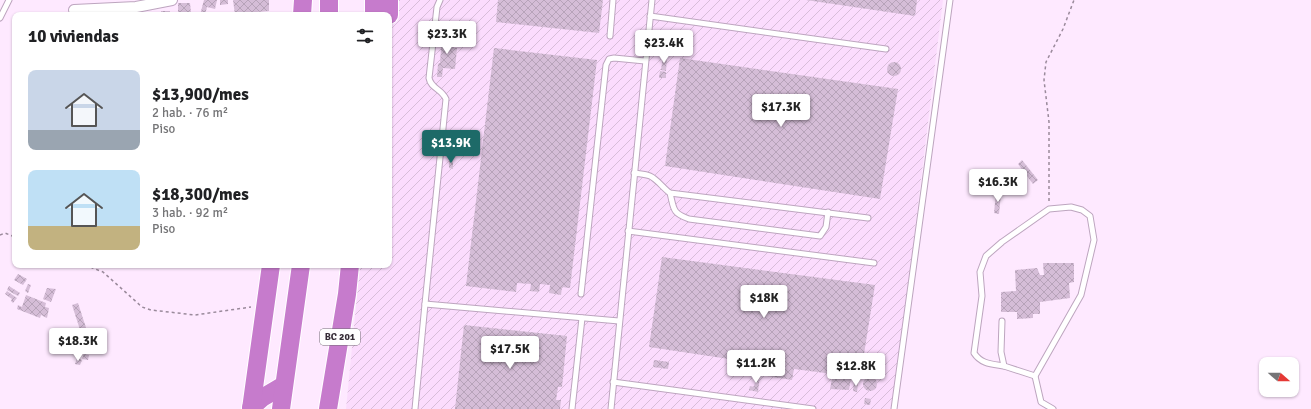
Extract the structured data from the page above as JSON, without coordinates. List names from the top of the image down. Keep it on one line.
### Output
{"streets":{"highway":["BC 201"]},"north":"right","page":{"heading":"10 viviendas","price":["$23.3K","$23.4K","$17.3K","$13.9K","$16.3K","$18K","$18.3K","$17.5K","$11.2K","$12.8K"],"list":[{"name":"$13,900/mes","note":"2 hab. · 76 m² · Piso"},{"name":"$18,300/mes","note":"3 hab. · 92 m² · Piso"}]}}
